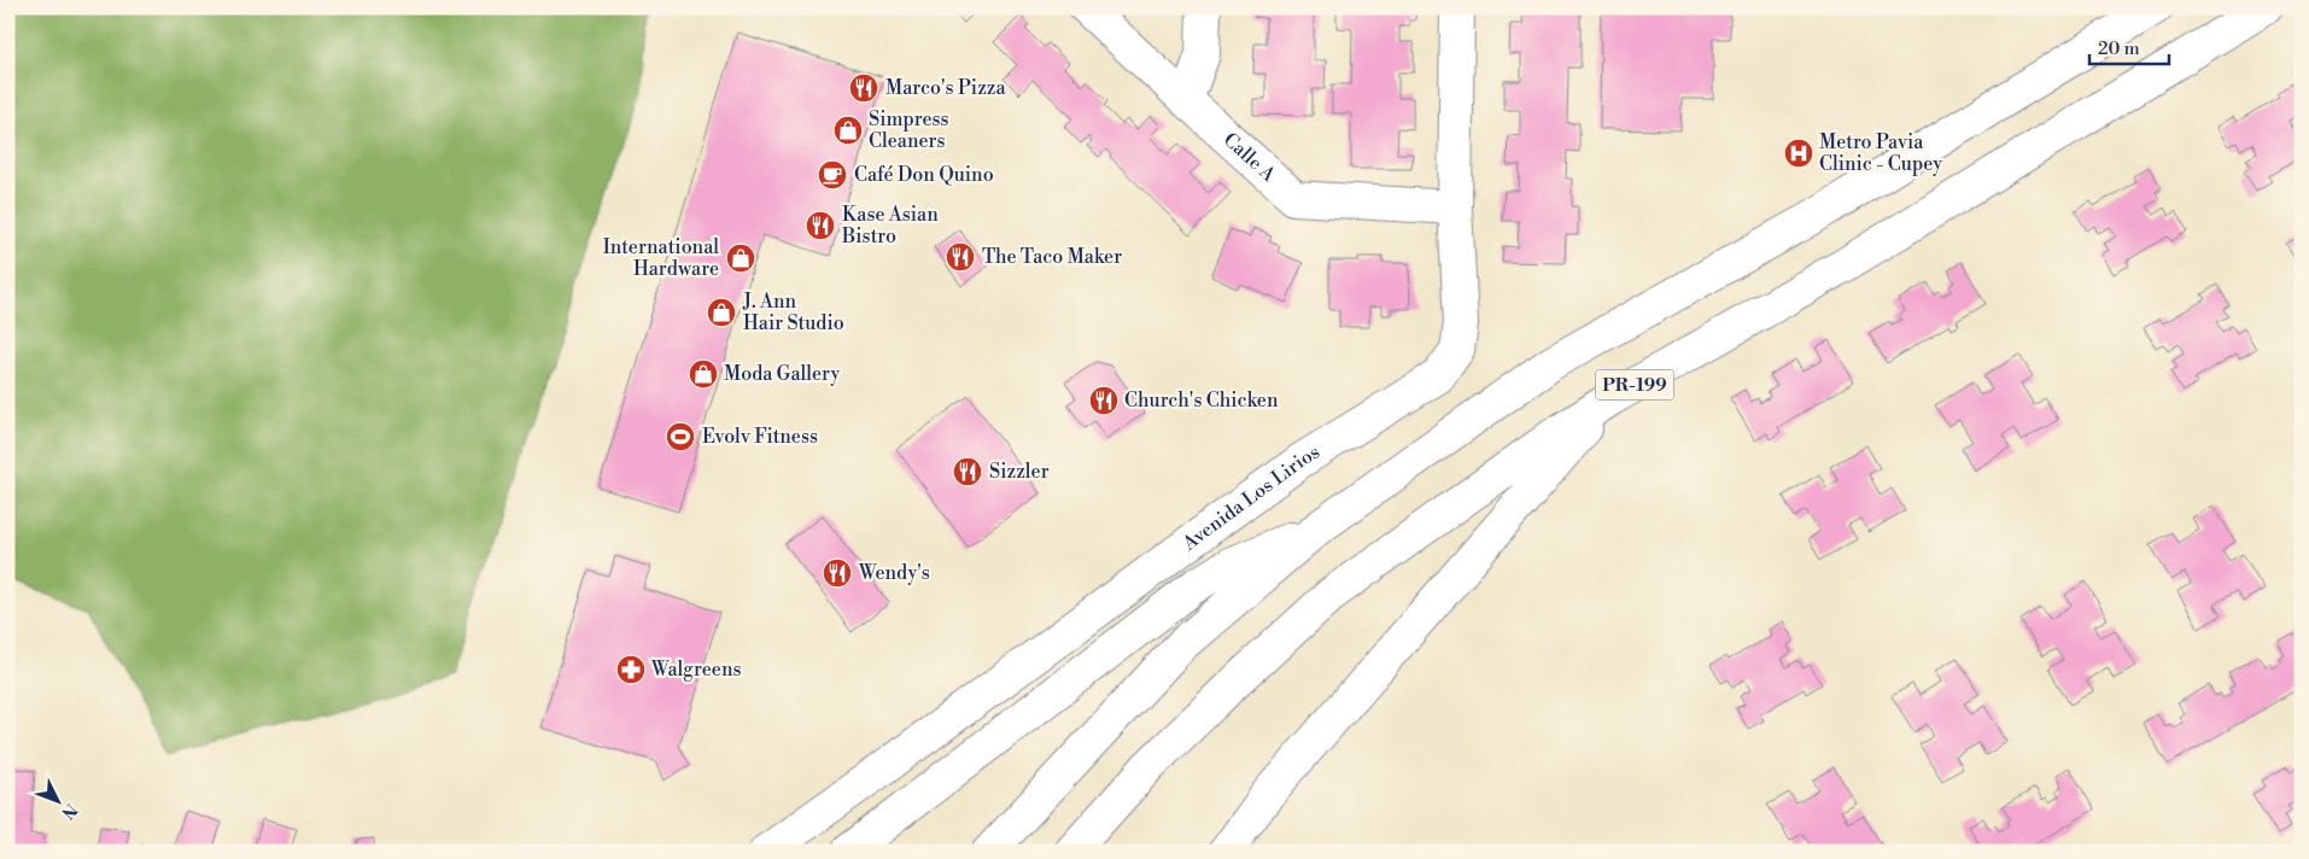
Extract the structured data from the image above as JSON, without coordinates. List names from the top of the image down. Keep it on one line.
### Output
{"streets":{"main road":["Calle A","PR-199","Avenida Los Lirios"]},"crossings":[["Calle A","Avenida Los Lirios"]],"places":{"restaurant":["Marco's Pizza","Kase Asian Bistro","The Taco Maker","Church's Chicken","Sizzler","Wendy's"],"shop":["Simpress Cleaners","International Hardware","J. Ann Hair Studio","Moda Gallery"],"hospital":["Metro Pavia Clinic - Cupey"],"cafe":["Café Don Quino"],"sports":["Evolv Fitness"],"pharmacy":["Walgreens"]},"scale_bar":"20 m","north":"bottom right"}
